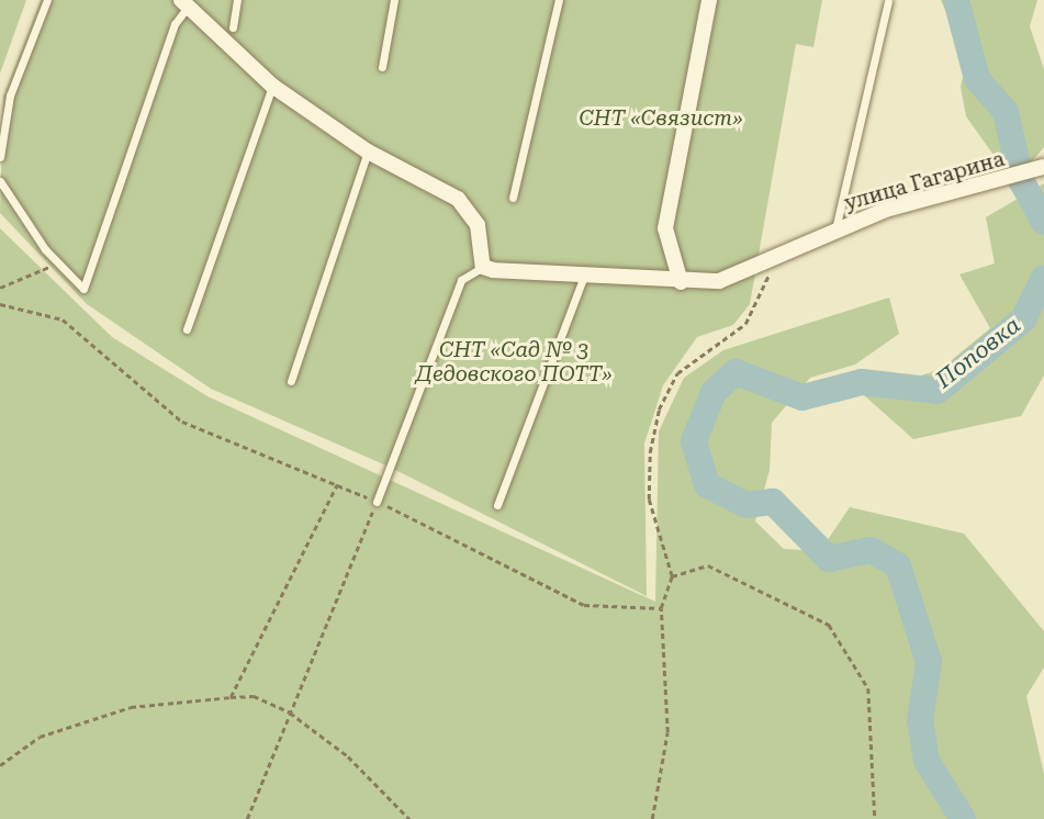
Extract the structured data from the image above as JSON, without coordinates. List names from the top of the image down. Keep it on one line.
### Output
{"streets":{"street":["улица Гагарина"]},"water":["Поповка"],"parks":["СНТ «Связист»","СНТ «Сад № 3 Дедовского ПОТТ»"]}
